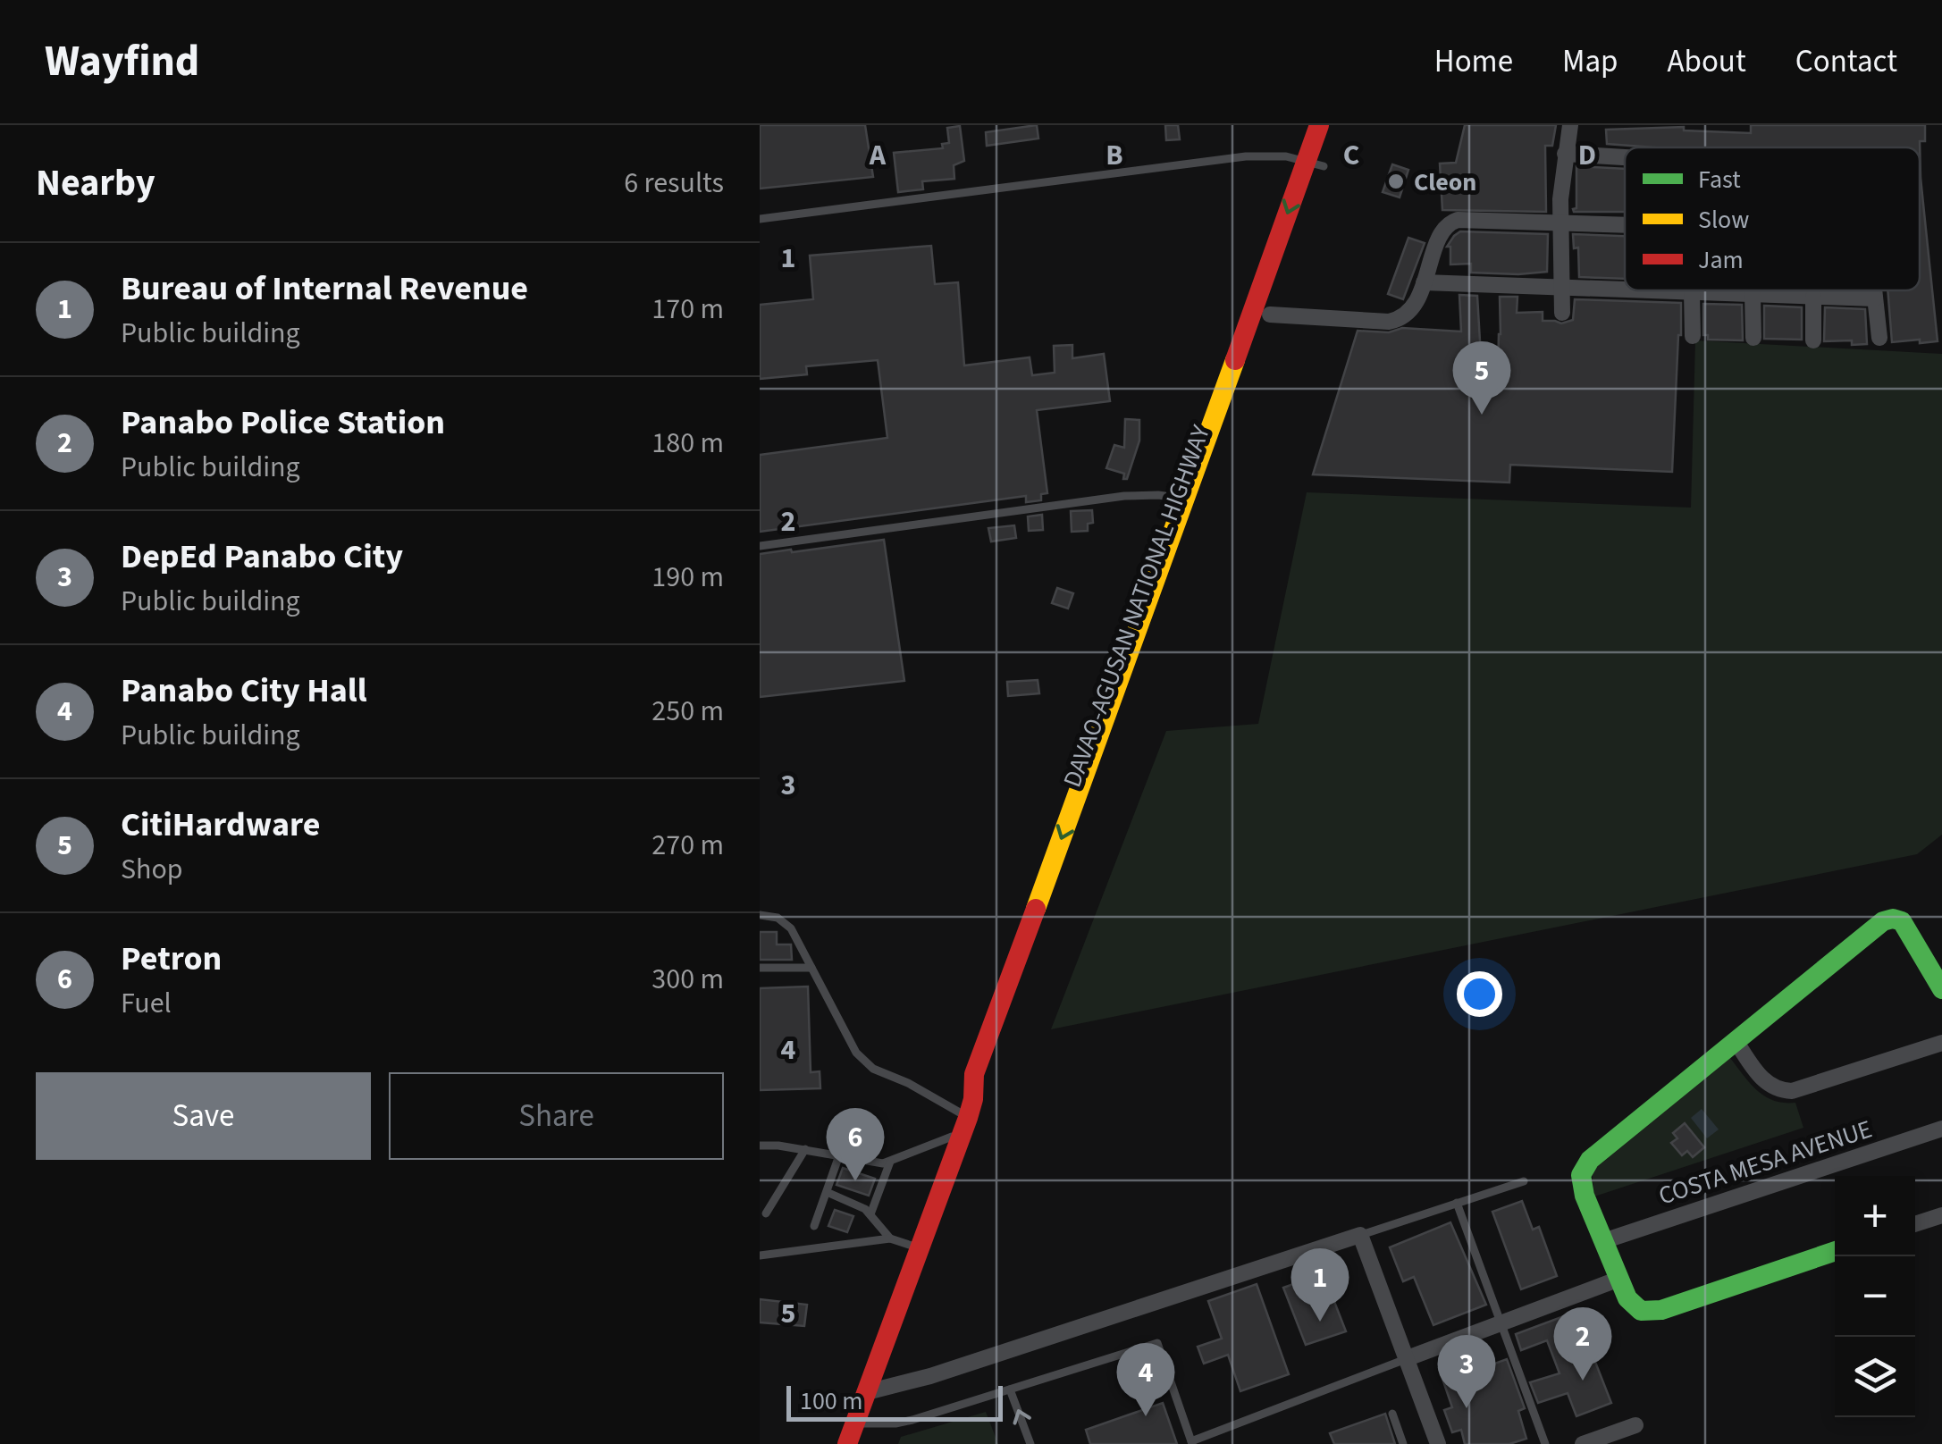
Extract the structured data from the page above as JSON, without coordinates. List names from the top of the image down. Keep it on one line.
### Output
{"streets":{"main road":["DAVAO-AGUSAN NATIONAL HIGHWAY"],"street":["COSTA MESA AVENUE"]},"places":["Cleon"],"legend":["Fast","Slow","Jam"],"scale_bar":"100 m","page":{"header":"Wayfind","nav":["Home","Map","About","Contact"],"heading":["Nearby","6 results"],"list":[{"mark":"1","name":"Bureau of Internal Revenue","note":"Public building","value":"170 m"},{"mark":"2","name":"Panabo Police Station","note":"Public building","value":"180 m"},{"mark":"3","name":"DepEd Panabo City","note":"Public building","value":"190 m"},{"mark":"4","name":"Panabo City Hall","note":"Public building","value":"250 m"},{"mark":"5","name":"CitiHardware","note":"Shop","value":"270 m"},{"mark":"6","name":"Petron","note":"Fuel","value":"300 m"}],"pins":["5","6","1","2","3","4"],"buttons":["Save","Share"],"map_buttons":["+","−"],"scale":"100 m"},"grid":{"columns":["A","B","C","D"],"rows":["1","2","3","4","5"]}}
